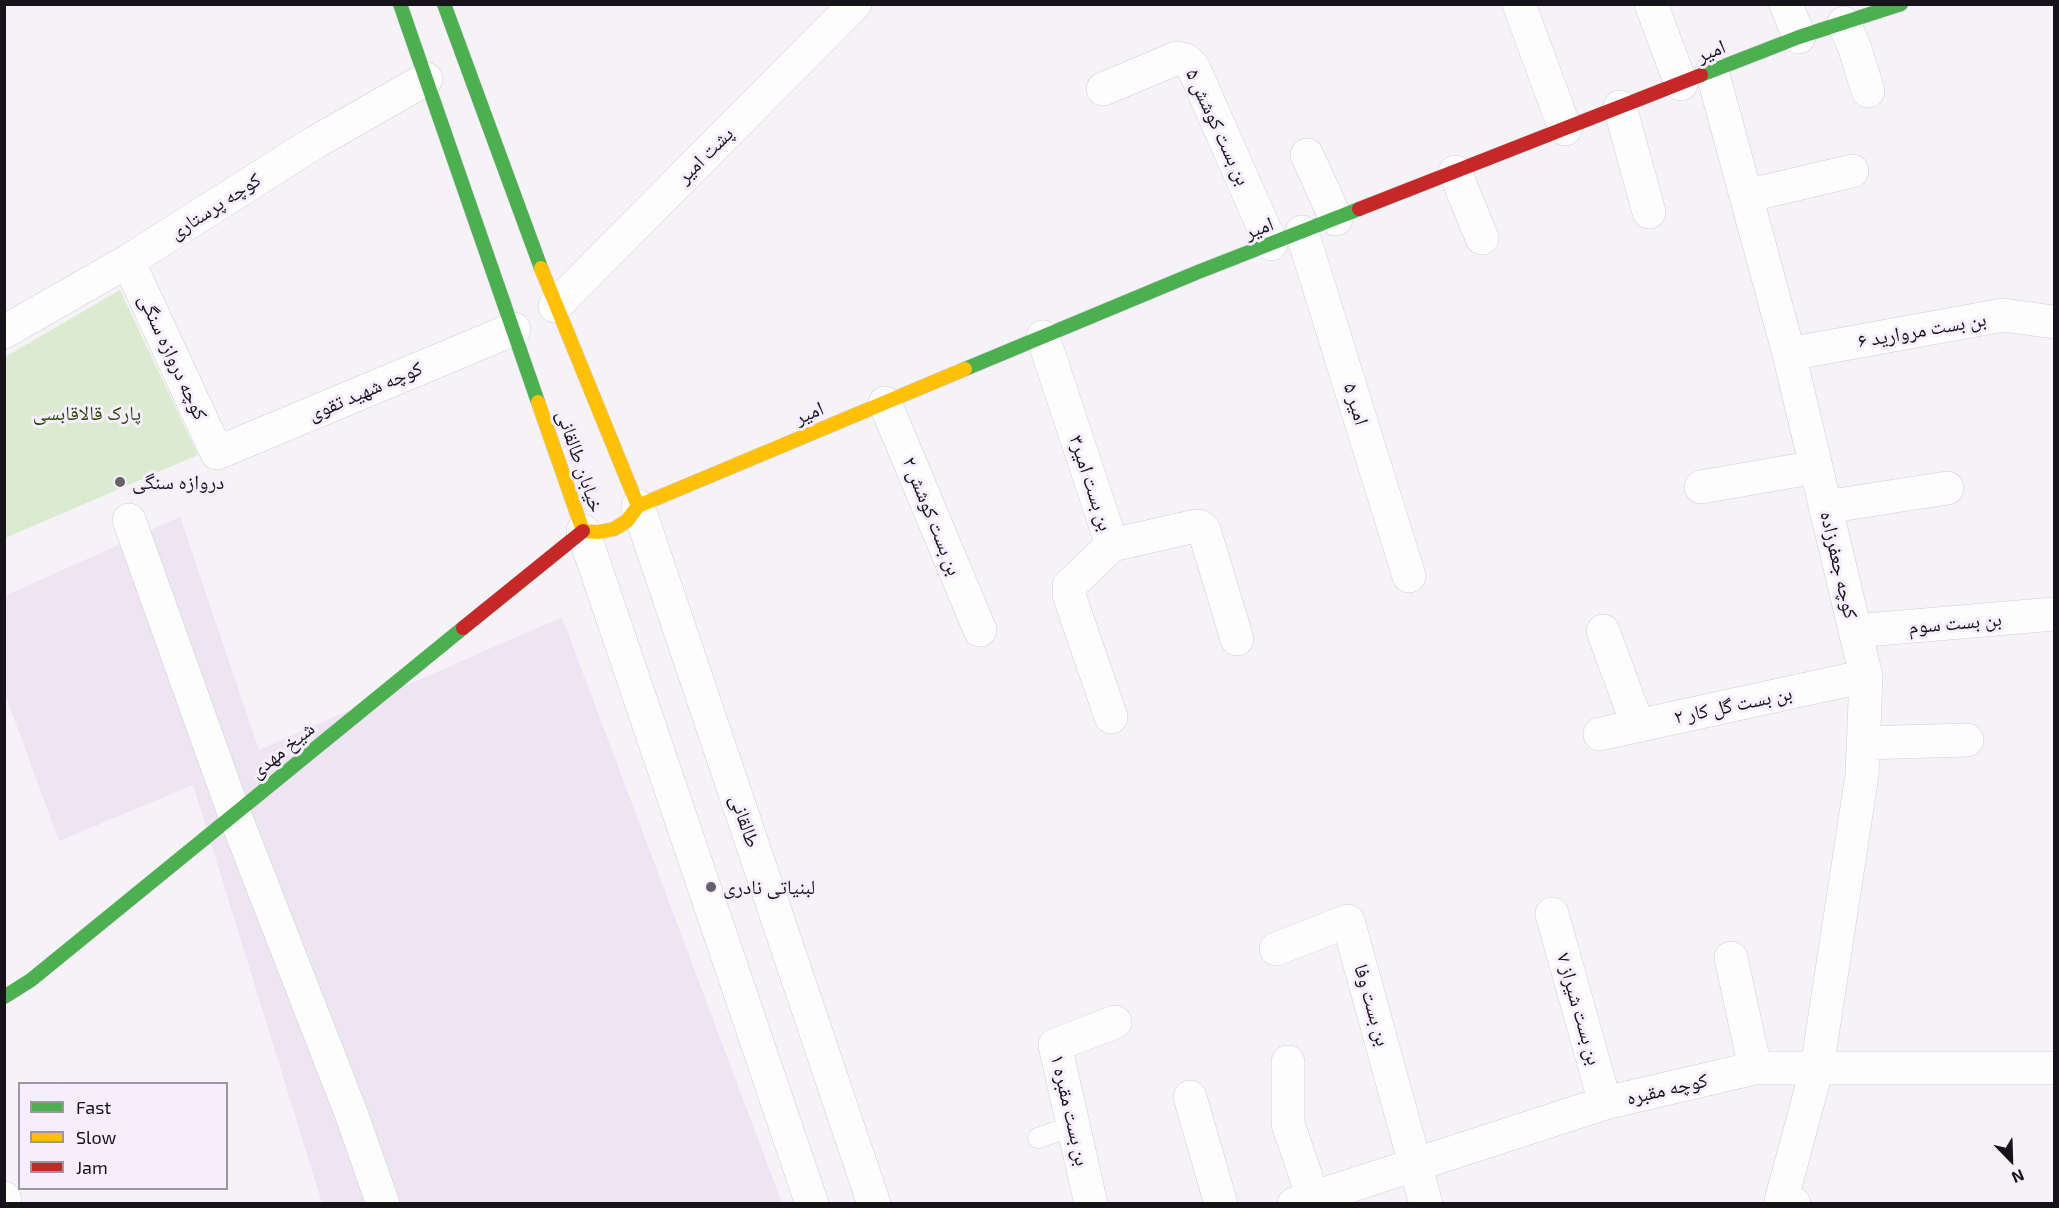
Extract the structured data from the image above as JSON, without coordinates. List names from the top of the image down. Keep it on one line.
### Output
{"streets":{"street":["امیر","بن بست کوشش ۵","پشت امیر","کوچه پرستاری","بن بست مروارید ۶","کوچه دروازه سنگی","کوچه شهید تقوی","امیر ۵","خیابان طالقانی","بن بست امیر۳","بن بست کوشش ۲","کوچه جعفرزاده","بن بست سوم","بن بست گل کار ۲","شیخ مهدی","طالقانی","بن بست وفا","بن بست شیراز ۷","کوچه مقبره","بن بست مقبره ۱"]},"crossings":[["امیر","بن بست کوشش ۵"],["امیر","امیر ۵"],["امیر","خیابان طالقانی"],["امیر","بن بست امیر۳"],["امیر","بن بست کوشش ۲"],["امیر","کوچه جعفرزاده"],["امیر","طالقانی"],["پشت امیر","خیابان طالقانی"],["کوچه پرستاری","کوچه دروازه سنگی"],["کوچه پرستاری","خیابان طالقانی"],["بن بست مروارید ۶","کوچه جعفرزاده"],["کوچه دروازه سنگی","کوچه شهید تقوی"],["کوچه شهید تقوی","خیابان طالقانی"],["خیابان طالقانی","شیخ مهدی"],["خیابان طالقانی","طالقانی"],["کوچه جعفرزاده","بن بست سوم"],["کوچه جعفرزاده","بن بست گل کار ۲"],["کوچه جعفرزاده","کوچه مقبره"],["بن بست وفا","کوچه مقبره"],["بن بست شیراز ۷","کوچه مقبره"]],"parks":["پارک قالاقابسی"],"places":["دروازه سنگی","لبنیاتی نادری"],"legend":["Fast","Slow","Jam"],"north":"bottom right"}
